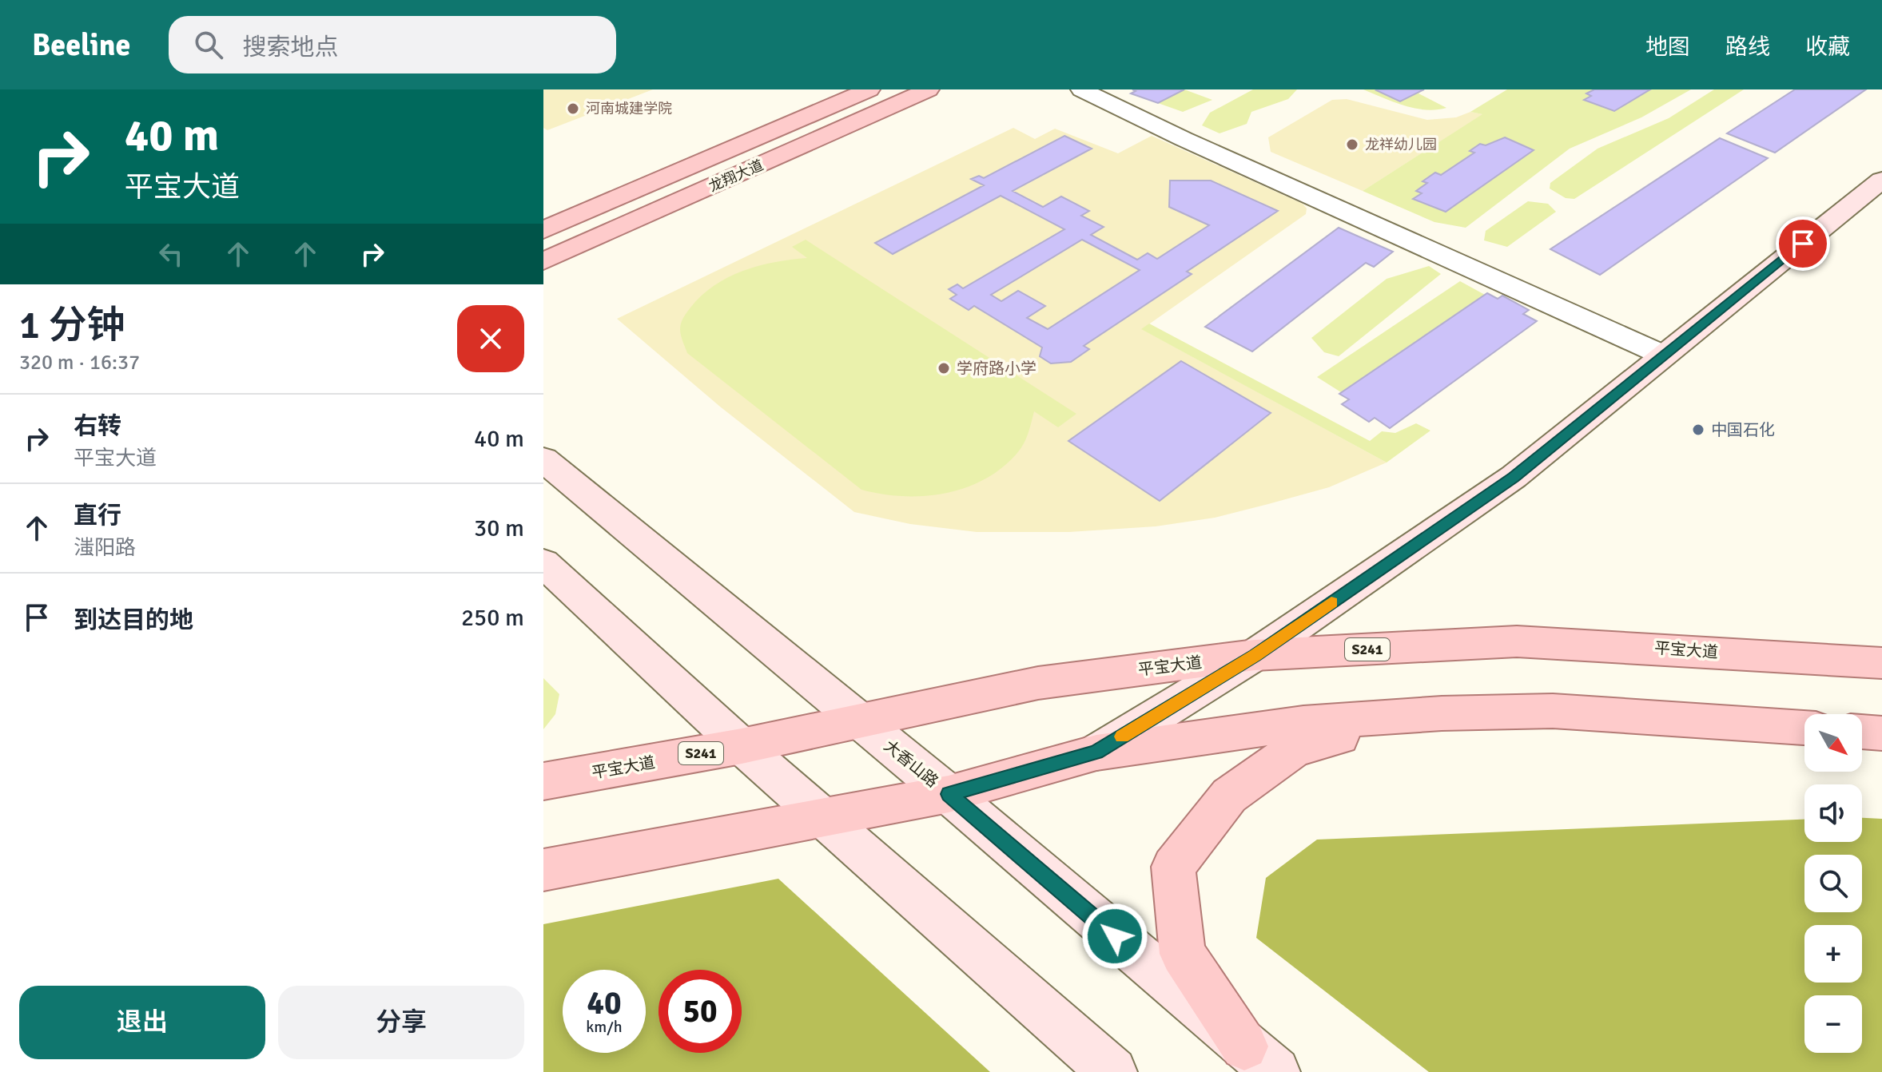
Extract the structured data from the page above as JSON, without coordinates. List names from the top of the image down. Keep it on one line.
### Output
{"streets":{"main road":["龙翔大道","S241","平宝大道","大香山路"]},"crossings":[["平宝大道","大香山路"]],"places":["河南城建学院","龙祥幼儿园","学府路小学","中国石化"],"north":"bottom right","page":{"header":"Beeline","search":"搜索地点","nav":["地图","路线","收藏"],"turn":["40 m","平宝大道"],"heading":["1 分钟","320 m · 16:37"],"list":[{"name":"右转","note":"平宝大道","value":"40 m"},{"name":"直行","note":"滍阳路","value":"30 m"},{"name":"到达目的地","value":"250 m"}],"map_buttons":["+","−"],"speed":"40 km/h","limit":"50","buttons":["退出","分享"]}}
